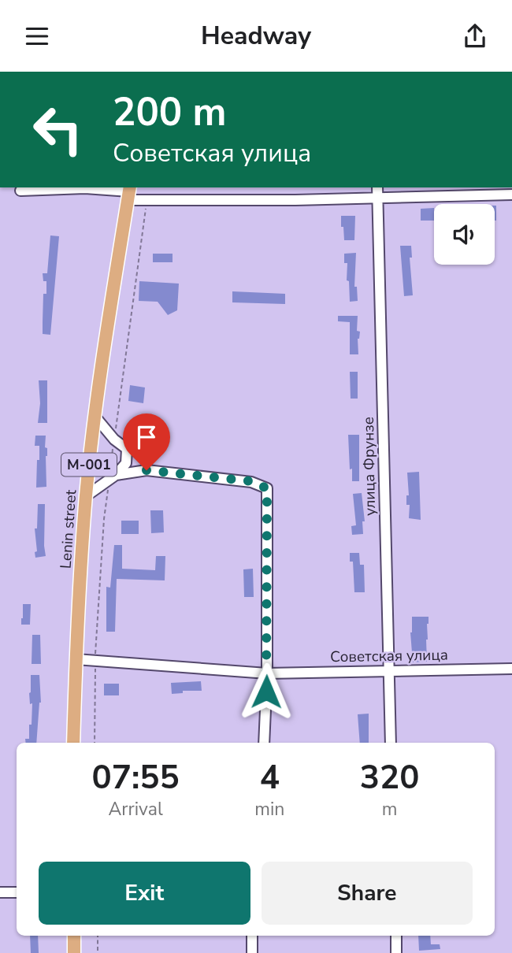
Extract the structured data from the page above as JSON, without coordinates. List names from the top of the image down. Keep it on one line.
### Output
{"streets":{"main road":["М-001","Lenin street"],"street":["улица Фрунзе","Советская улица"]},"crossings":[["улица Фрунзе","Советская улица"],["Lenin street","Советская улица"]],"page":{"header":"Headway","turn":["200 m","Советская улица"],"eta":["07:55","Arrival","4","min","320","m"],"buttons":["Exit","Share"]}}
